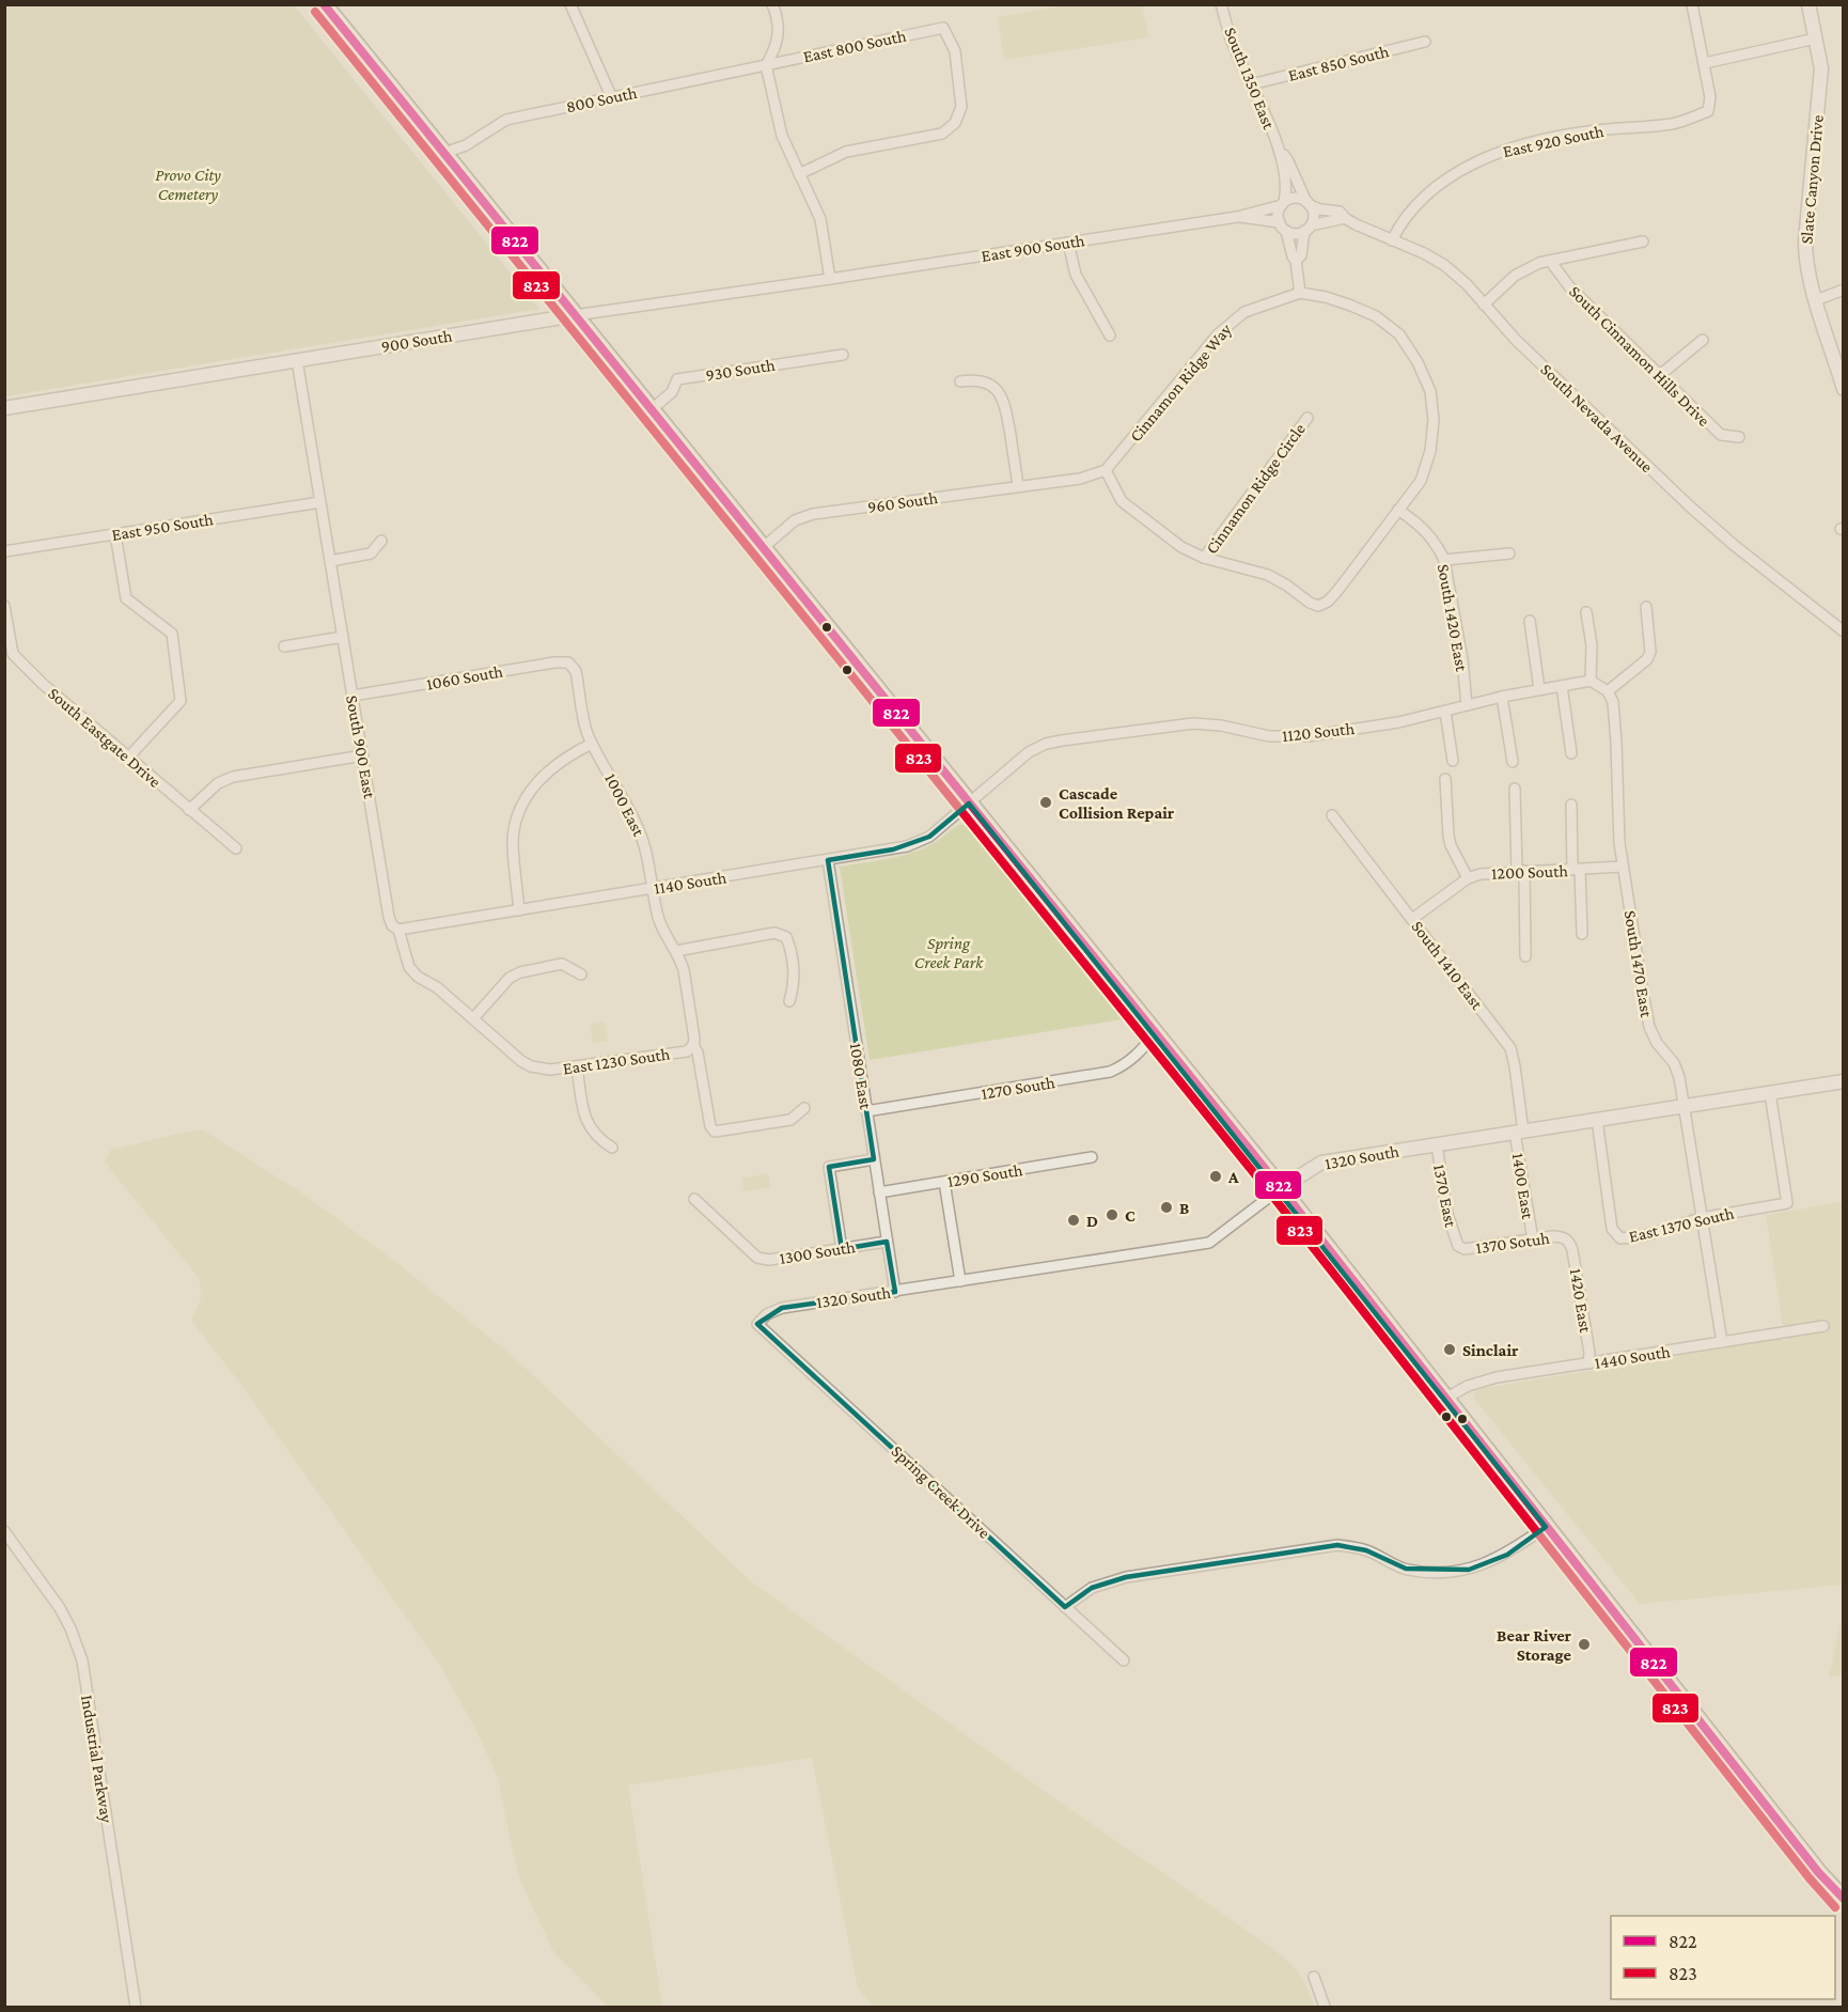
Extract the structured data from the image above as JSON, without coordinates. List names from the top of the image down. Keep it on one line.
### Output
{"streets":{"street":["East 800 South","East 850 South","South 1350 East","800 South","East 920 South","Slate Canyon Drive","East 900 South","900 South","South Cinnamon Hills Drive","930 South","Cinnamon Ridge Way","South Nevada Avenue","Cinnamon Ridge Circle","960 South","East 950 South","South 1420 East","1060 South","1120 South","South Eastgate Drive","South 900 East","1000 East","1200 South","1140 South","South 1470 East","South 1410 East","East 1230 South","1080 East","1270 South","1320 South","1290 South","1400 East","1370 East","East 1370 South","1370 Sotuh","1300 South","1420 East","1440 South","Spring Creek Drive","Industrial Parkway"]},"crossings":[["East 800 South","800 South"],["East 850 South","South 1350 East"],["South 1350 East","East 900 South"],["South 1350 East","South Nevada Avenue"],["East 920 South","South Nevada Avenue"],["East 900 South","900 South"],["East 900 South","South Nevada Avenue"],["900 South","South 900 East"],["Cinnamon Ridge Way","960 South"],["East 950 South","South 900 East"],["South 1420 East","1120 South"],["1060 South","South 900 East"],["1060 South","1000 East"],["1120 South","1140 South"],["South 900 East","1140 South"],["South 900 East","East 1230 South"],["1000 East","1140 South"],["1000 East","East 1230 South"],["1200 South","South 1470 East"],["1200 South","South 1410 East"],["1140 South","1080 East"],["South 1470 East","1320 South"],["South 1470 East","East 1370 South"],["South 1470 East","1440 South"],["South 1410 East","1320 South"],["South 1410 East","1400 East"],["1080 East","1270 South"],["1080 East","1320 South"],["1080 East","1290 South"],["1080 East","1300 South"],["1320 South","1400 East"],["1320 South","1370 East"],["1320 South","East 1370 South"],["1320 South","Spring Creek Drive"],["1400 East","1370 Sotuh"],["1370 East","1370 Sotuh"],["1370 Sotuh","1420 East"],["1420 East","1440 South"]],"parks":["Provo City Cemetery","Spring Creek Park"],"places":["Cascade Collision Repair","A","B","C","D","Sinclair","Bear River Storage"],"lines":["transit line 822","transit line 823"],"legend":["822","823"]}
